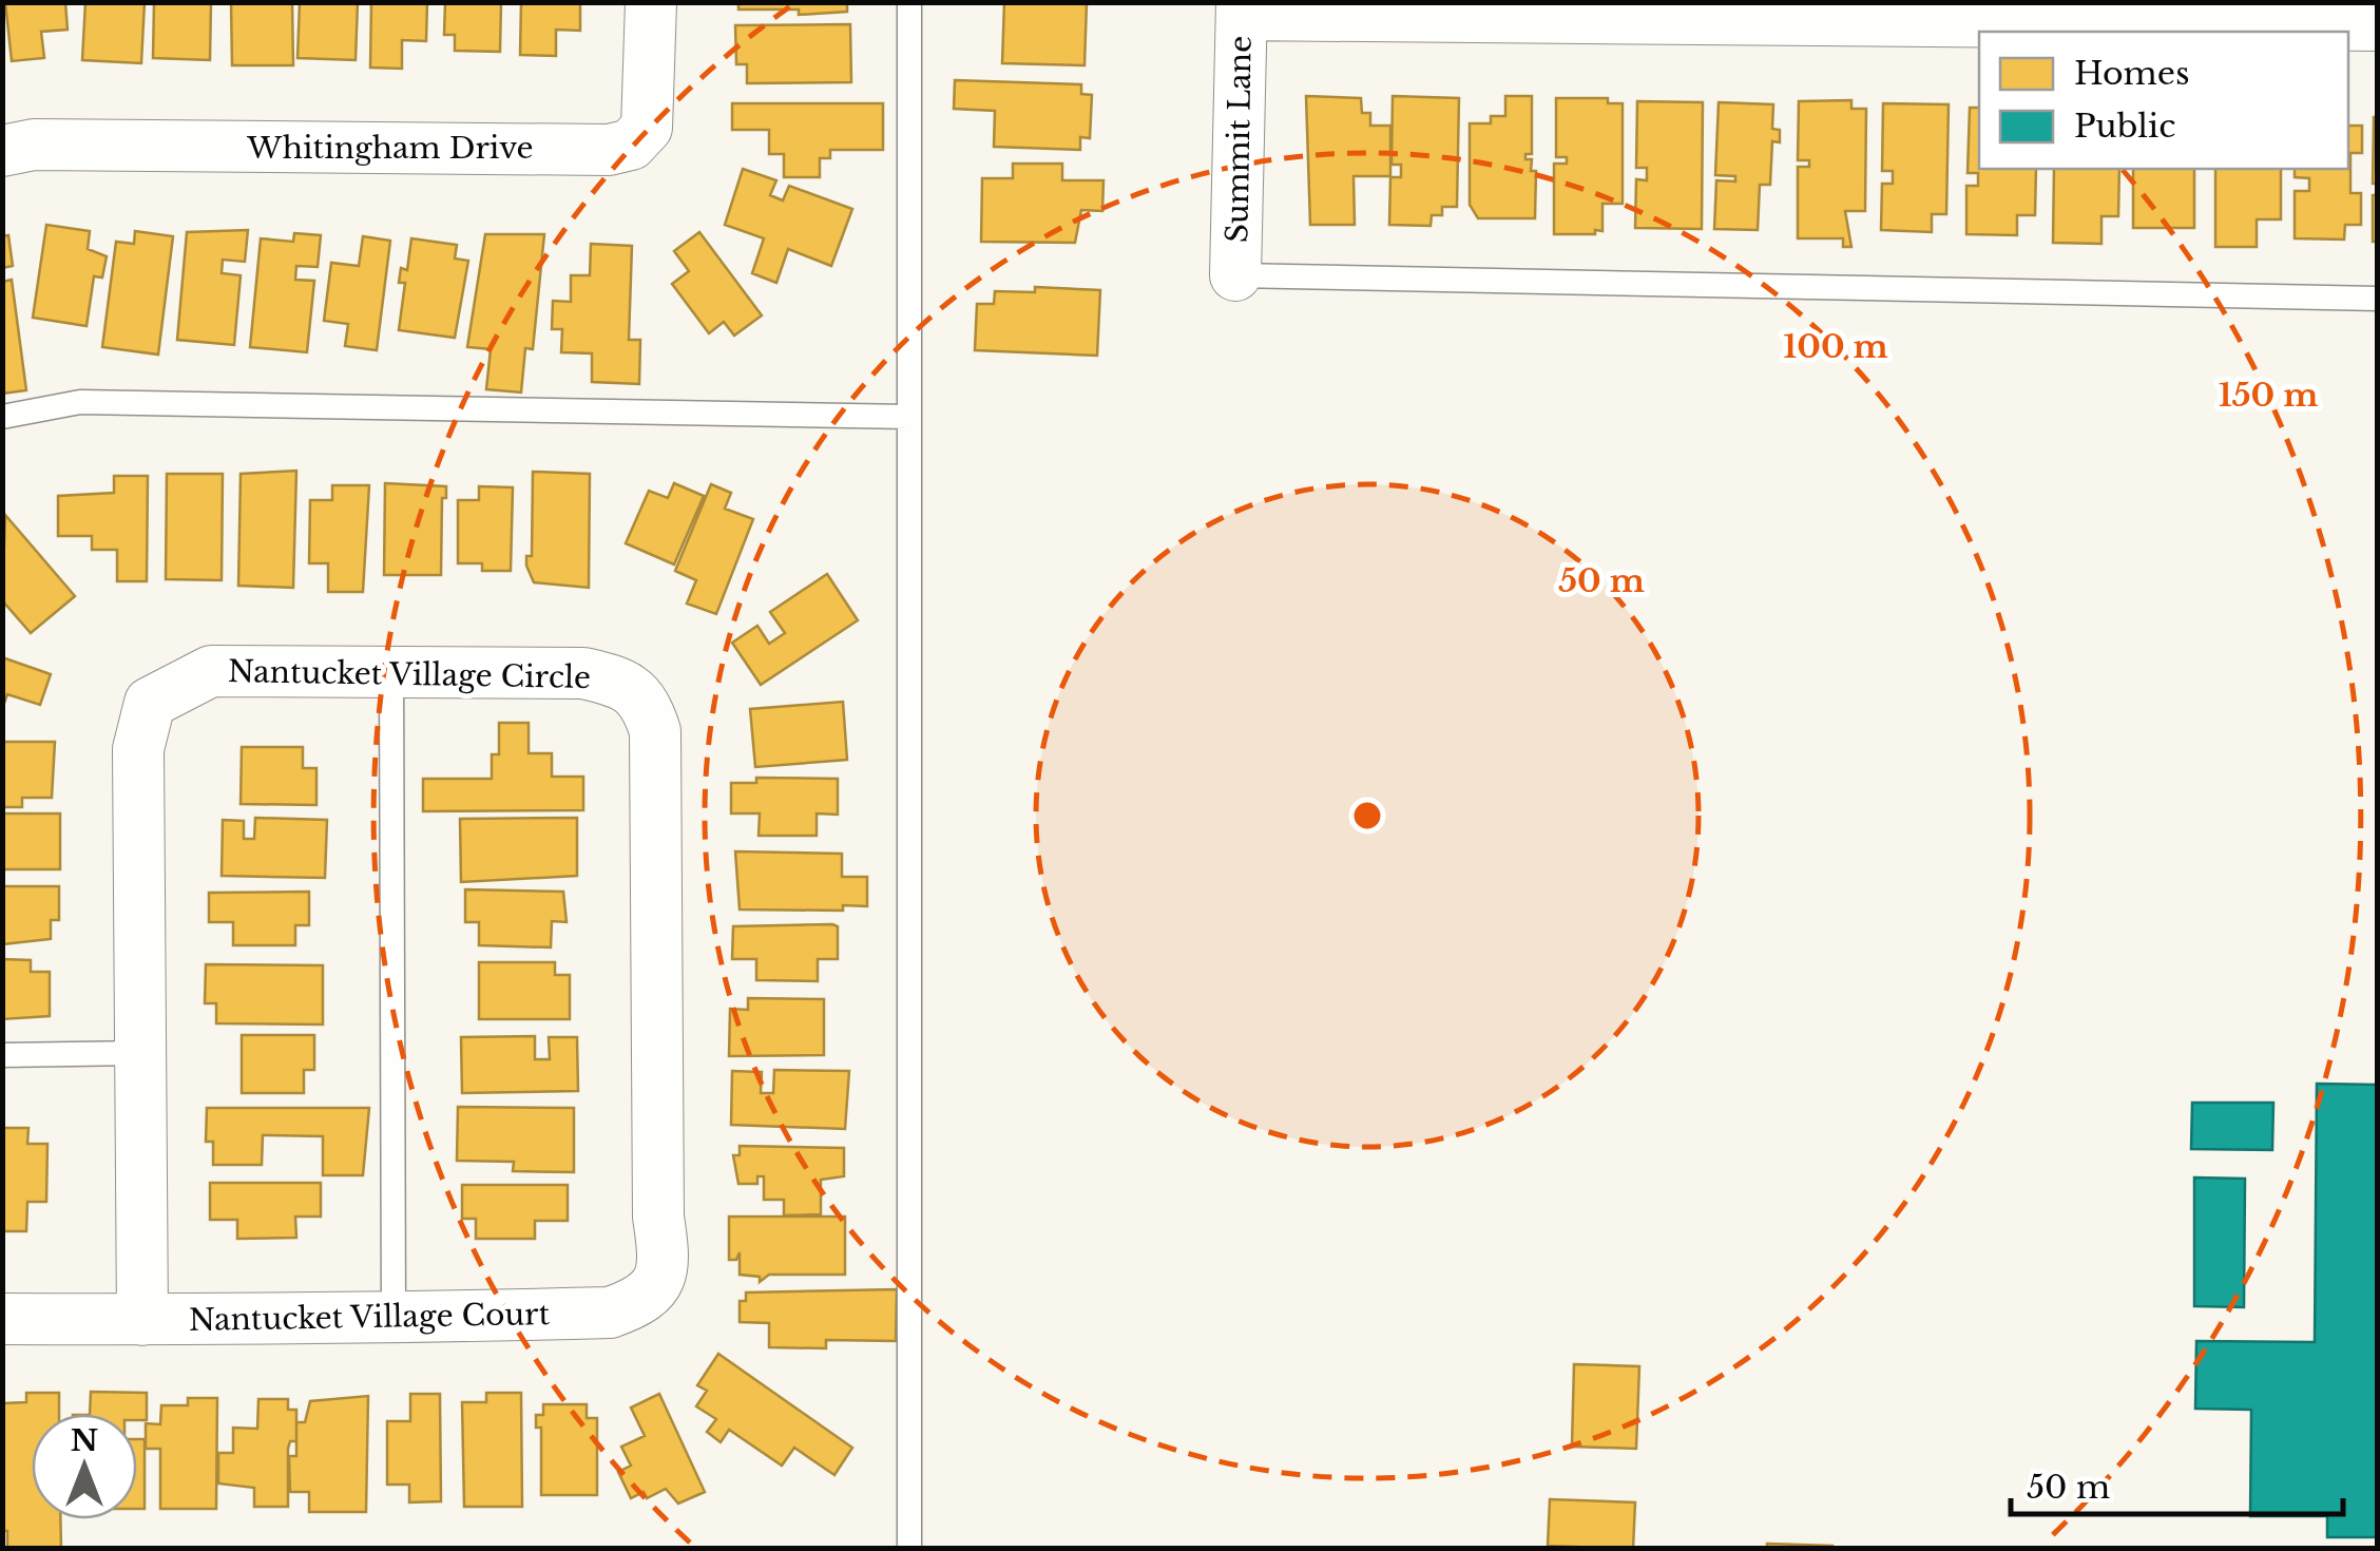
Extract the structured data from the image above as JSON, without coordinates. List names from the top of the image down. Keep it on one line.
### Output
{"streets":{"street":["Summit Lane","Whitingham Drive","Nantucket Village Circle","Nantucket Village Court"]},"crossings":[["Nantucket Village Circle","Nantucket Village Court"]],"legend":["Homes","Public"],"scale_bar":"50 m","north":"top","rings":["100 m","150 m","50 m"]}
